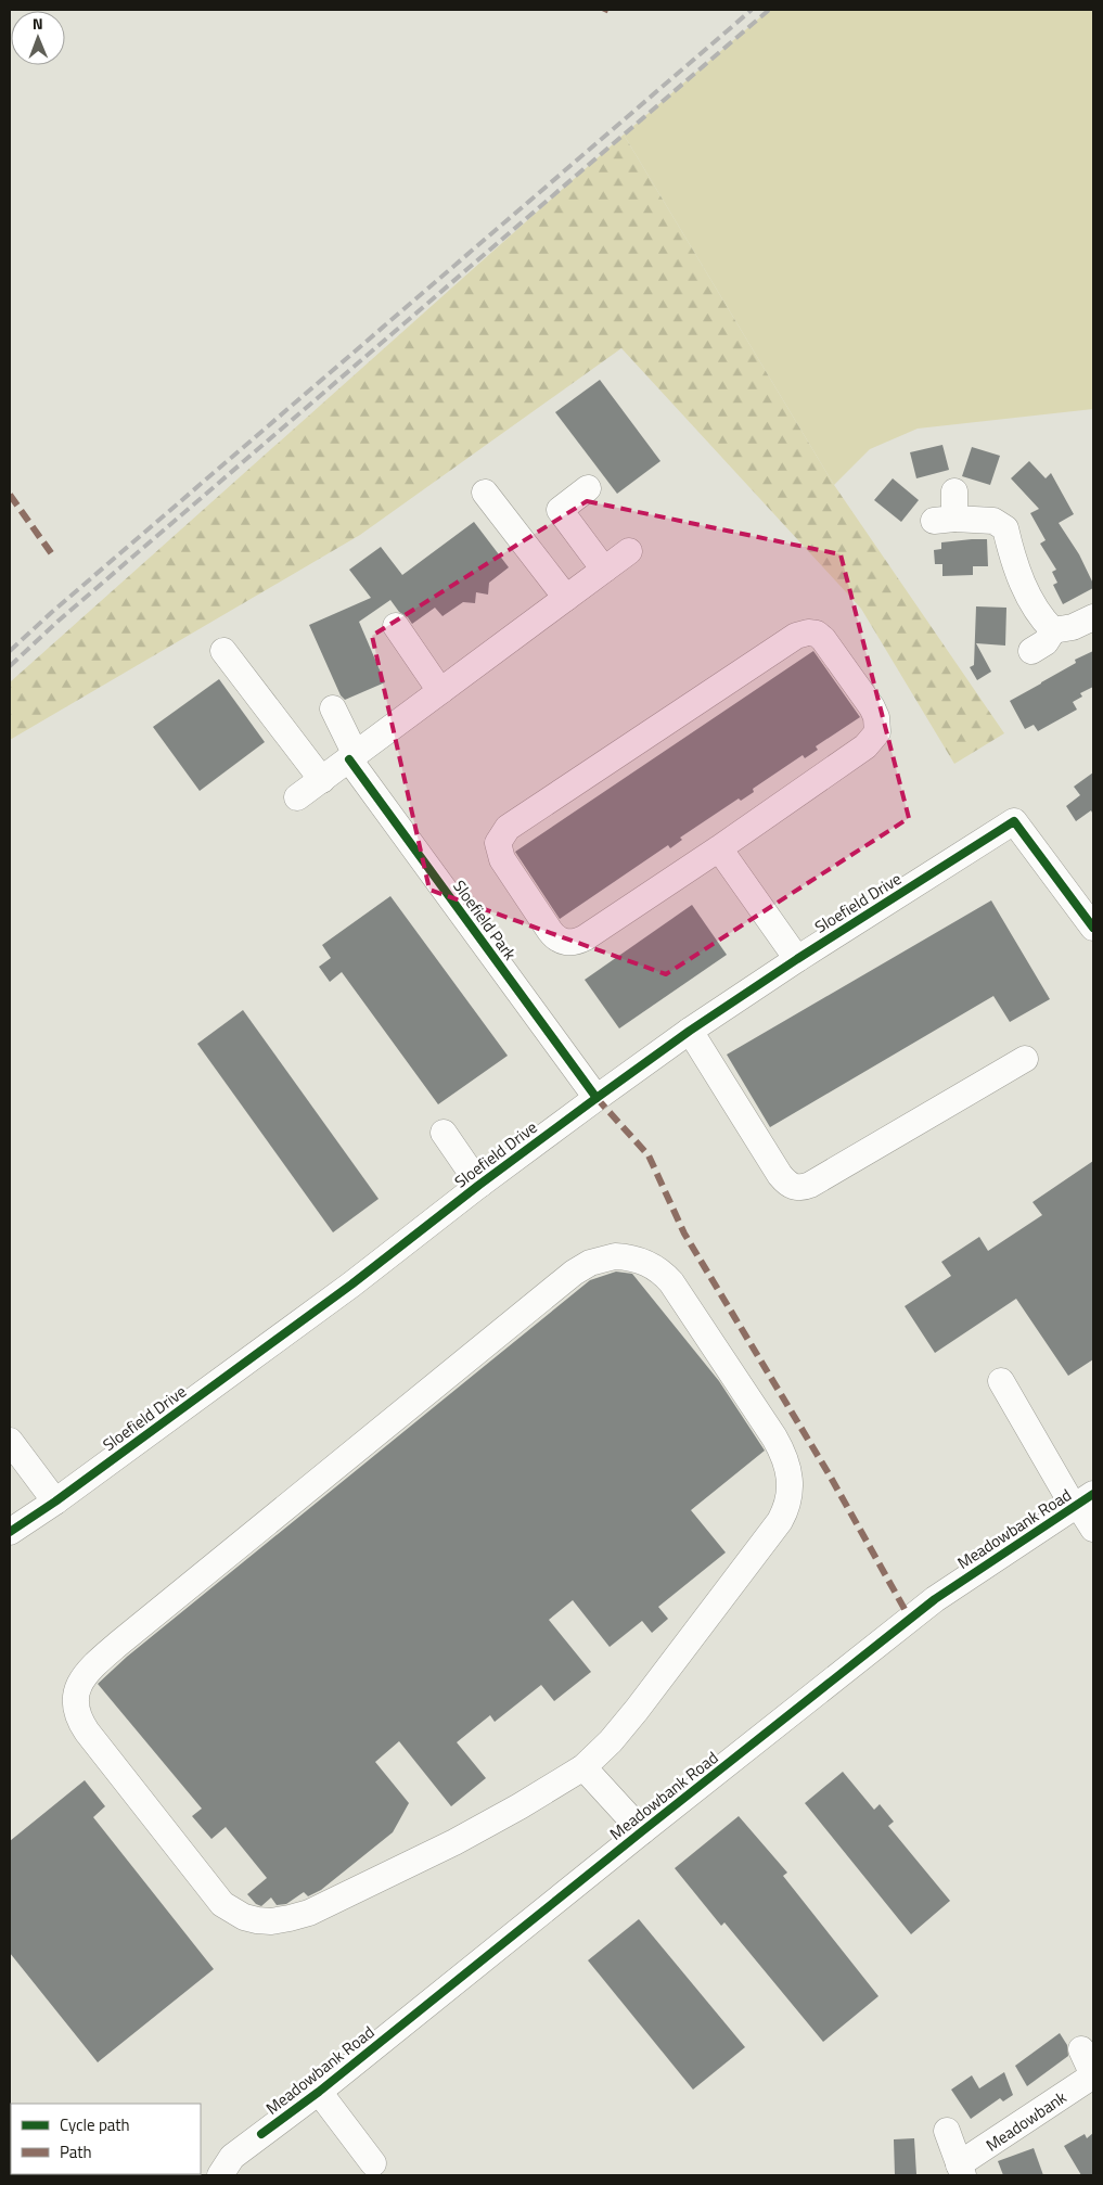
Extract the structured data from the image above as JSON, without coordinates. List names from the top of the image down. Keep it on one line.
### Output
{"streets":{"street":["Sloefield Drive","Sloefield Park","Meadowbank Road","Meadowbank"]},"crossings":[["Sloefield Drive","Sloefield Park"]],"legend":["Cycle path","Path"],"north":"top"}
